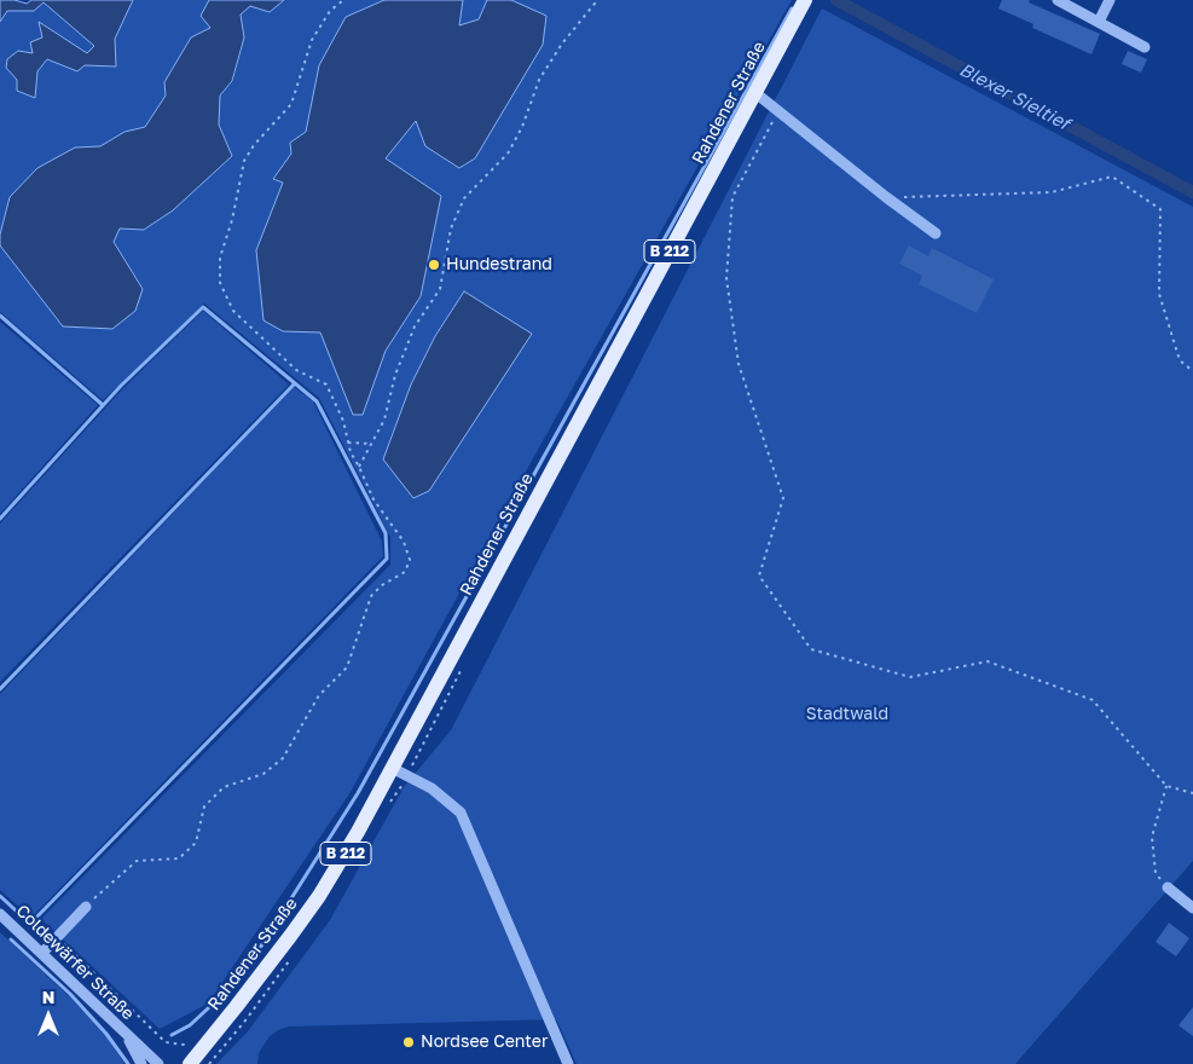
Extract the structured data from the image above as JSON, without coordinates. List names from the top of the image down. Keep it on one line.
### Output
{"streets":{"main road":["Rahdener Straße","B 212"],"street":["Coldewärfer Straße"]},"water":["Blexer Sieltief"],"parks":["Stadtwald"],"places":["Hundestrand","Nordsee Center"],"north":"top"}
